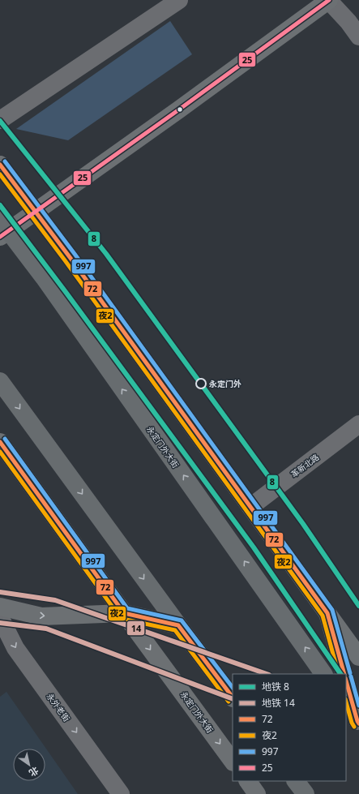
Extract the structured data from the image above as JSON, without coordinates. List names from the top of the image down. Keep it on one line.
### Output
{"streets":{"highway":["永定门外大街"],"street":["革新北路","永外老街"]},"one_way":["永外老街"],"places":["永定门外"],"lines":["transit line 25","metro line 8","transit line 997","transit line 72","transit line 夜2","metro line 14"],"legend":["地铁 8","地铁 14","72","夜2","997","25"],"north":"bottom right"}
